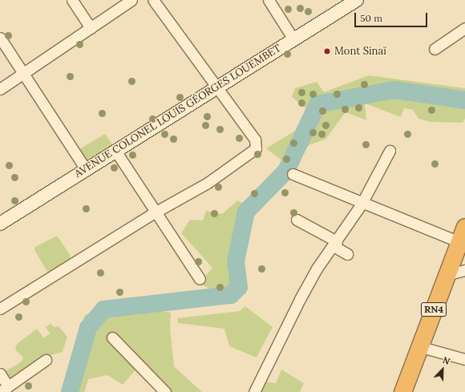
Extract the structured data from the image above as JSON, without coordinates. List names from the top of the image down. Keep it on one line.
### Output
{"streets":{"highway":["RN4"],"street":["AVENUE COLONEL LOUIS GÉORGES LOUEMBET"]},"places":["Mont Sinaï"],"scale_bar":"50 m","north":"top right"}
